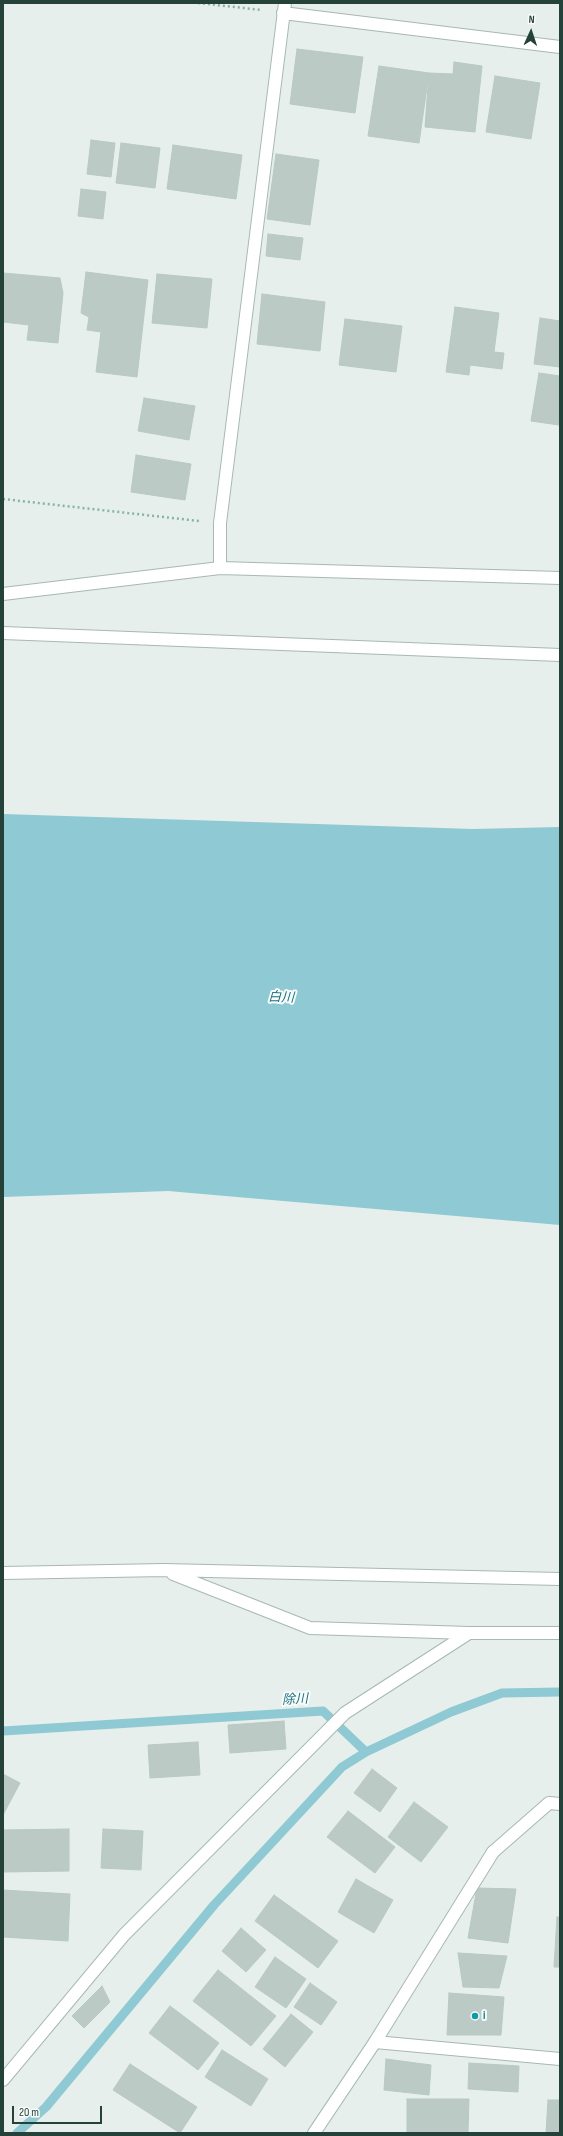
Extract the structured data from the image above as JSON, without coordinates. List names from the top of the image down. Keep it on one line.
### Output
{"water":["白川","除川"],"places":["i"],"scale_bar":"20 m","north":"top"}
